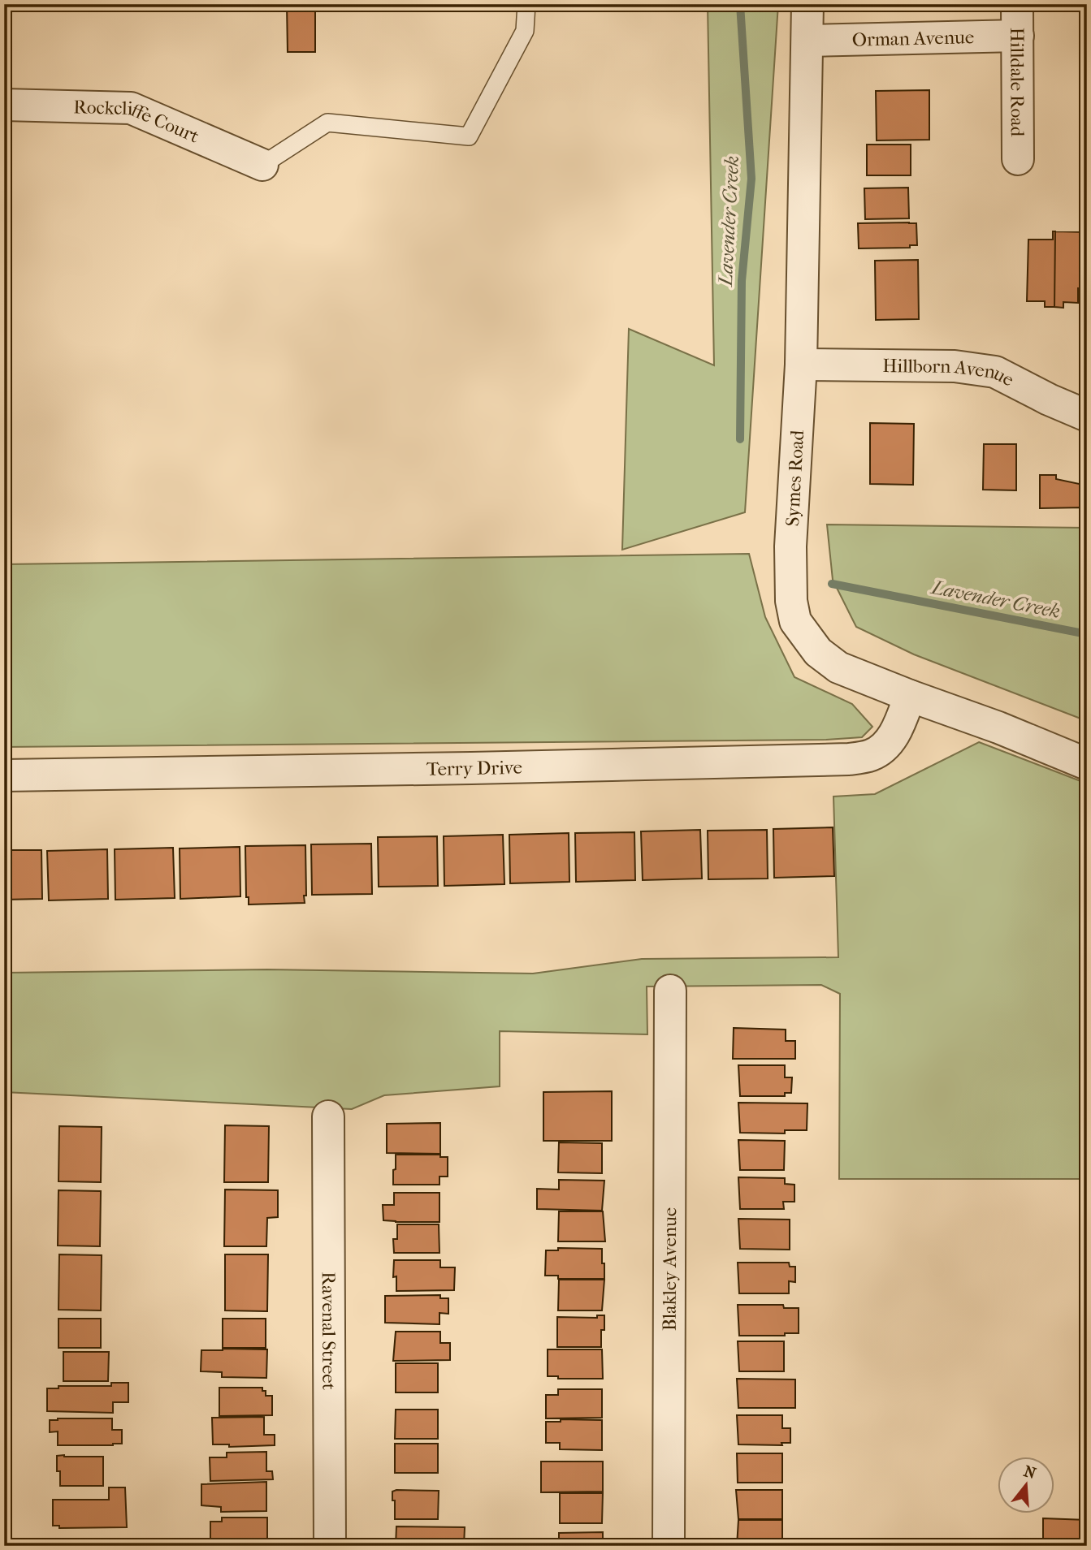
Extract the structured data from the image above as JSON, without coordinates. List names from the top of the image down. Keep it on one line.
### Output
{"streets":{"street":["Orman Avenue","Hilldale Road","Rockcliffe Court","Hillborn Avenue","Symes Road","Terry Drive","Blakley Avenue","Ravenal Street"]},"crossings":[["Orman Avenue","Hilldale Road"],["Orman Avenue","Symes Road"],["Hillborn Avenue","Symes Road"],["Symes Road","Terry Drive"]],"water":["Lavender Creek"],"north":"top"}
